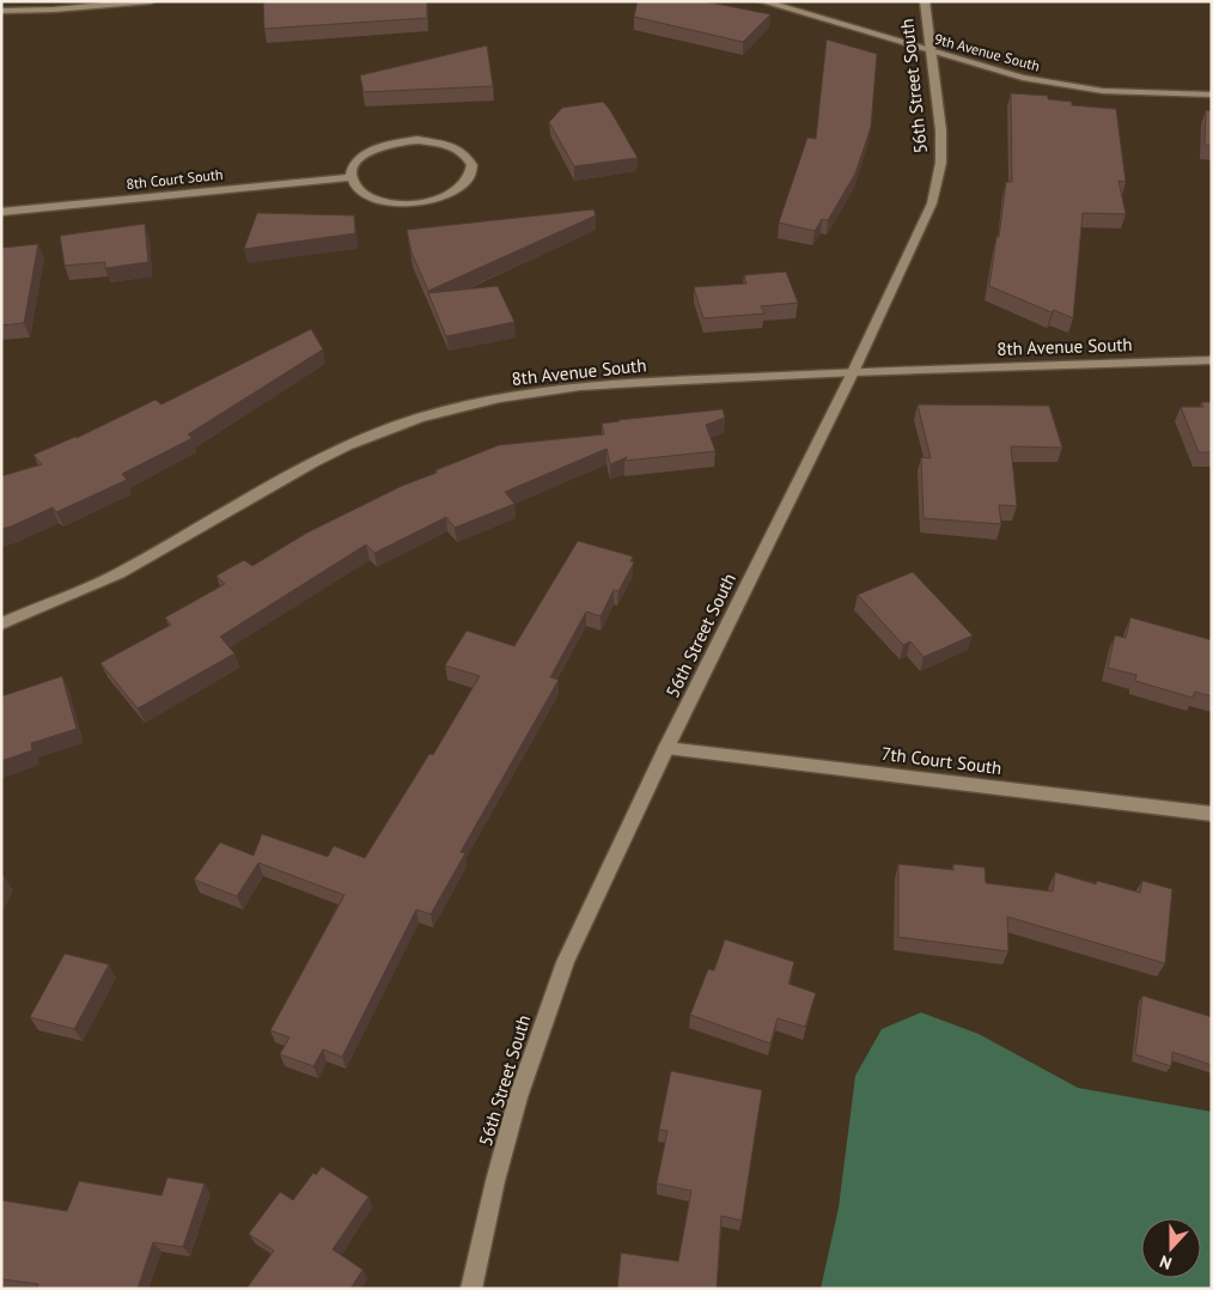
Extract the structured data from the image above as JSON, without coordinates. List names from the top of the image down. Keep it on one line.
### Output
{"streets":{"street":["9th Avenue South","56th Street South","8th Court South","8th Avenue South","7th Court South"]},"crossings":[["9th Avenue South","56th Street South"],["56th Street South","8th Avenue South"],["56th Street South","7th Court South"]],"north":"bottom"}
